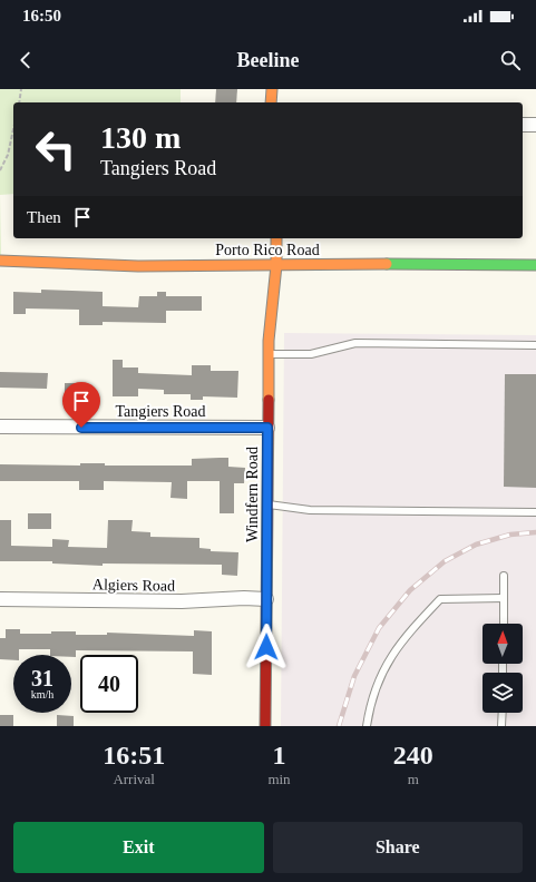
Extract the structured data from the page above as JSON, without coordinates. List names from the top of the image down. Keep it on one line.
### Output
{"streets":{"street":["Porto Rico Road","Tangiers Road","Windfern Road","Algiers Road"]},"crossings":[["Porto Rico Road","Windfern Road"],["Tangiers Road","Windfern Road"],["Windfern Road","Algiers Road"]],"north":"top","page":{"status":"16:50","header":"Beeline","turn":["130 m","Tangiers Road"],"then":"Then","speed":"31 km/h","limit":"40","eta":["16:51","Arrival","1","min","240","m"],"buttons":["Exit","Share"]}}
